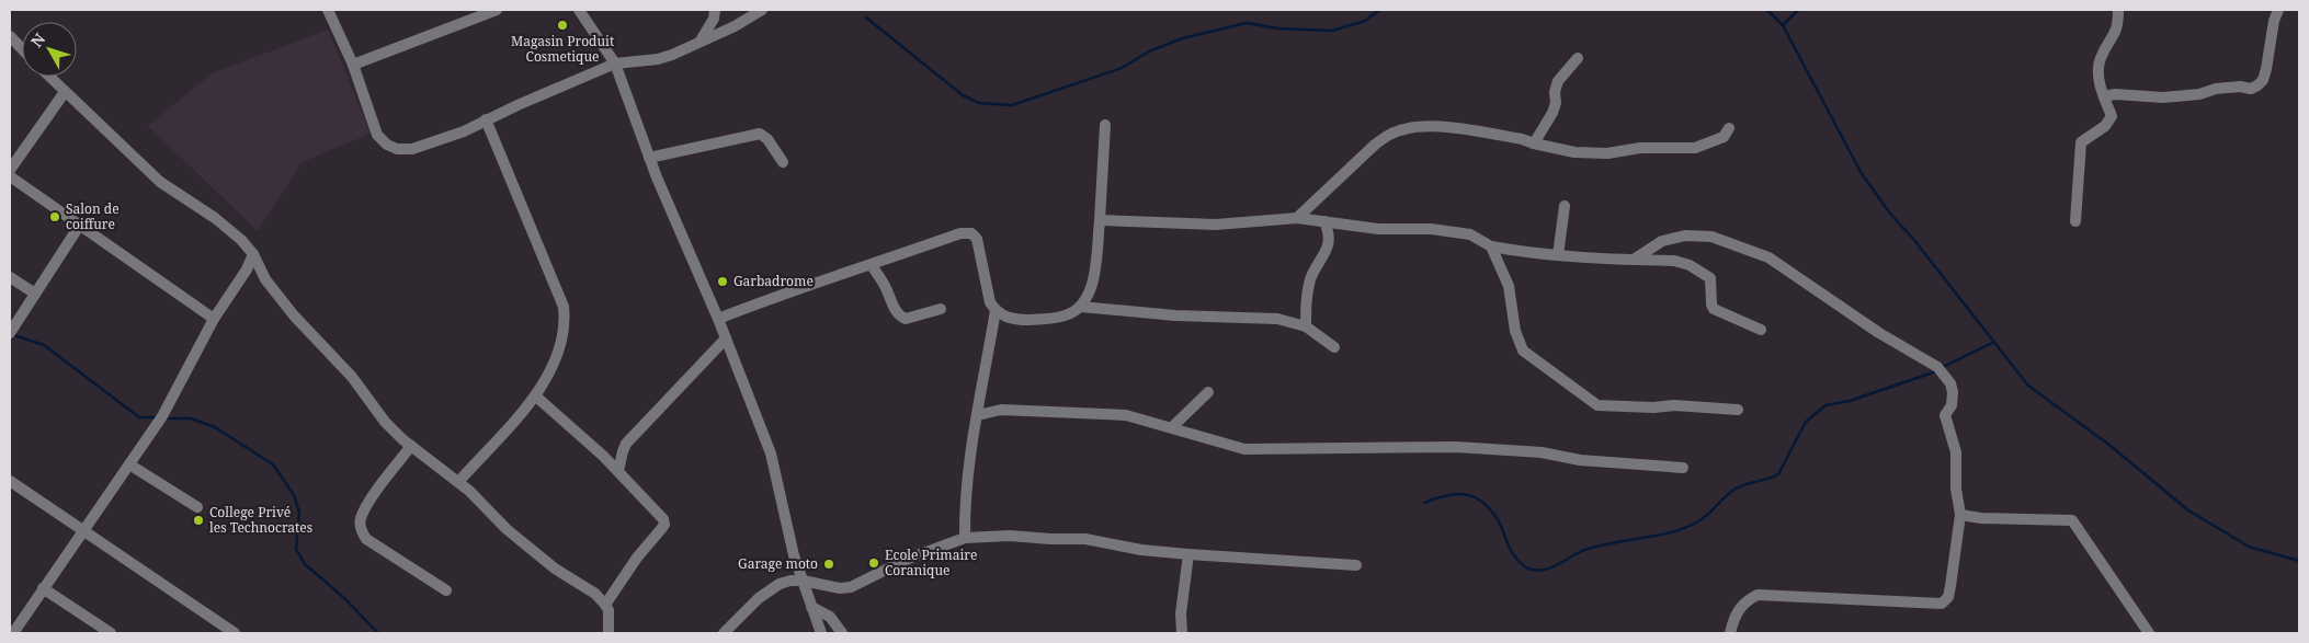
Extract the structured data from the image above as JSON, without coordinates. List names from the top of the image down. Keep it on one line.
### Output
{"places":["Magasin Produit Cosmetique","Salon de coiffure","Garbadrome","College Privé les Technocrates","Ecole Primaire Coranique","Garage moto"],"north":"top left"}
